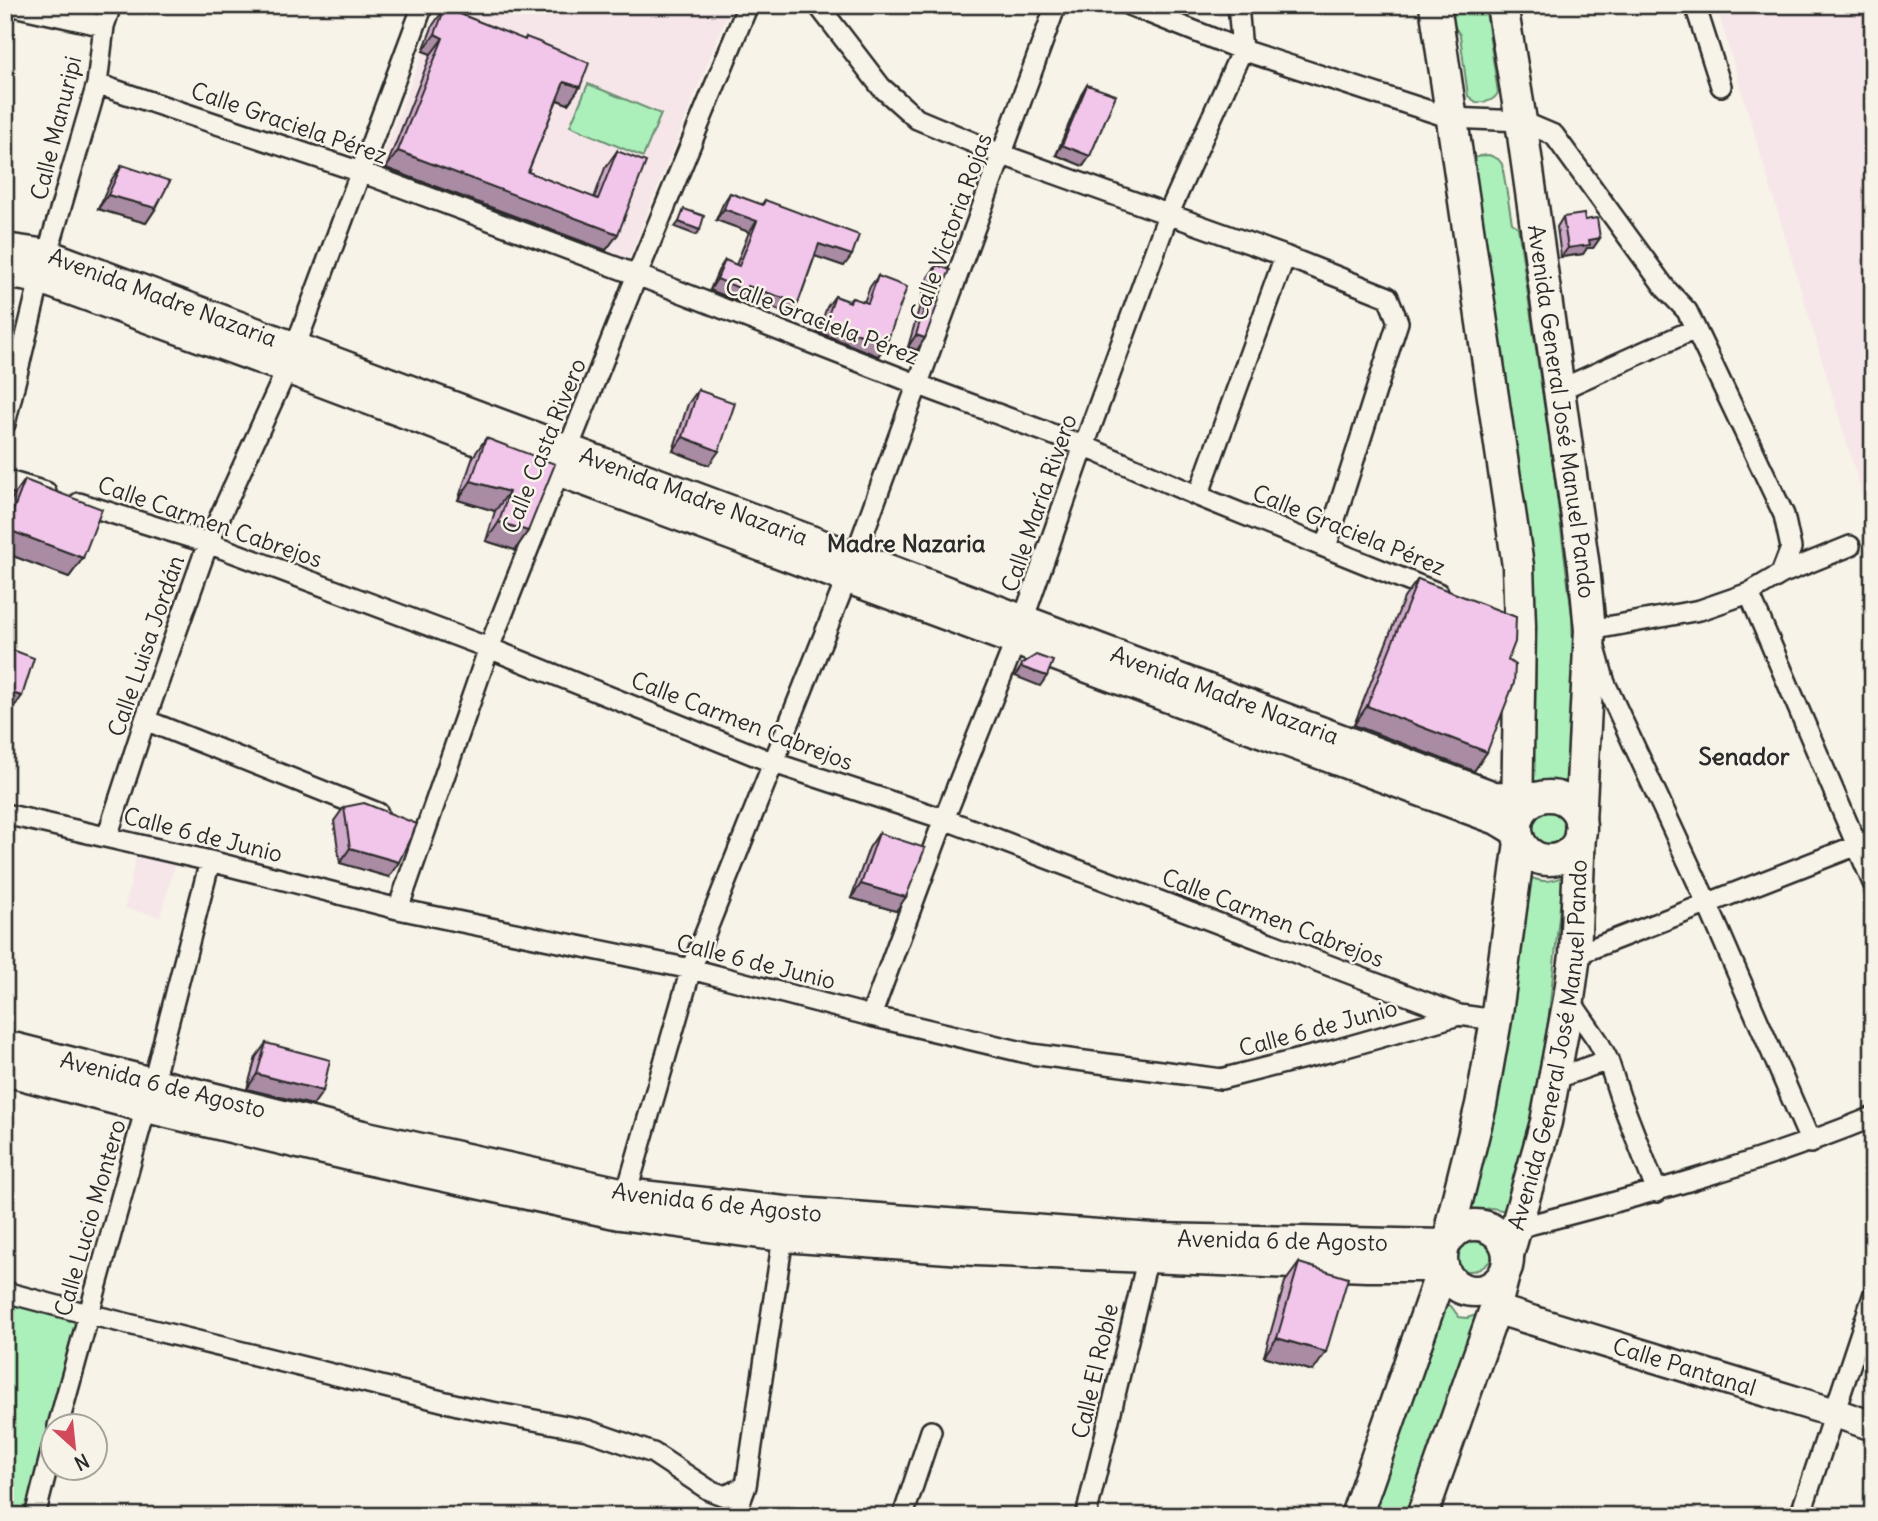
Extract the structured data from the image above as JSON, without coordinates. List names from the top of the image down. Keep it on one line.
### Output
{"streets":{"main road":["Avenida Madre Nazaria","Avenida General José Manuel Pando","Avenida 6 de Agosto","Calle Pantanal"],"street":["Calle Graciela Pérez","Calle Manuripi","Calle Victoria Rojas","Calle Casta Rivero","Calle María Rivero","Calle Carmen Cabrejos","Calle Luisa Jordán","Calle 6 de Junio","Calle Lucio Montero","Calle El Roble"]},"crossings":[["Calle Graciela Pérez","Calle Manuripi"],["Calle Graciela Pérez","Calle Victoria Rojas"],["Calle Graciela Pérez","Calle Casta Rivero"],["Calle Graciela Pérez","Calle María Rivero"],["Calle Graciela Pérez","Calle Luisa Jordán"],["Calle Manuripi","Avenida Madre Nazaria"],["Calle Victoria Rojas","Avenida Madre Nazaria"],["Calle Victoria Rojas","Calle Carmen Cabrejos"],["Calle Victoria Rojas","Calle 6 de Junio"],["Calle Victoria Rojas","Avenida 6 de Agosto"],["Avenida Madre Nazaria","Avenida General José Manuel Pando"],["Avenida Madre Nazaria","Calle Casta Rivero"],["Avenida Madre Nazaria","Calle María Rivero"],["Avenida Madre Nazaria","Calle Luisa Jordán"],["Avenida General José Manuel Pando","Avenida 6 de Agosto"],["Avenida General José Manuel Pando","Calle Pantanal"],["Calle Casta Rivero","Calle Carmen Cabrejos"],["Calle Casta Rivero","Calle 6 de Junio"],["Calle María Rivero","Calle Carmen Cabrejos"],["Calle María Rivero","Calle 6 de Junio"],["Calle Carmen Cabrejos","Calle Luisa Jordán"],["Calle Carmen Cabrejos","Calle 6 de Junio"],["Calle Luisa Jordán","Calle 6 de Junio"],["Calle 6 de Junio","Calle Lucio Montero"],["Avenida 6 de Agosto","Calle Lucio Montero"],["Avenida 6 de Agosto","Calle Pantanal"],["Avenida 6 de Agosto","Calle El Roble"]],"districts":["Madre Nazaria","Senador"],"north":"bottom right"}
